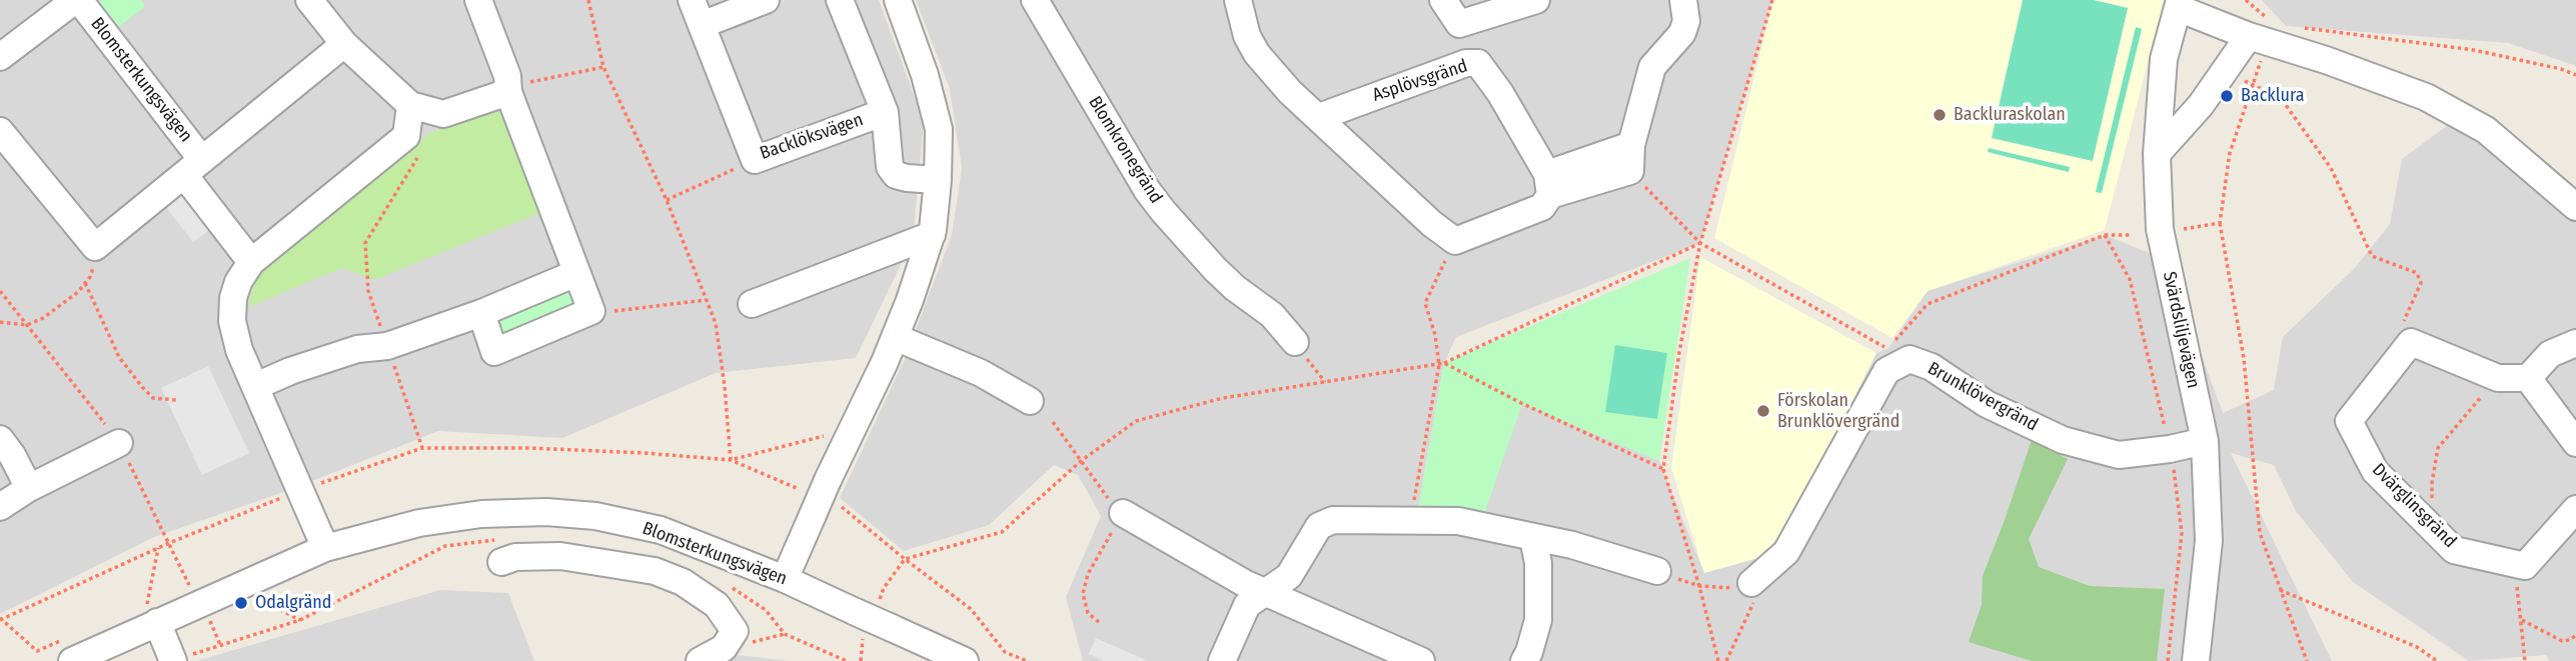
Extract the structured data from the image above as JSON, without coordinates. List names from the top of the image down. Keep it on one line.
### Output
{"streets":{"street":["Blomsterkungsvägen","Asplövsgränd","Backlöksvägen","Blomkronegränd","Svärdsliljevägen","Brunklövergränd","Dvärglinsgränd"]},"crossings":[["Svärdsliljevägen","Brunklövergränd"]],"places":["Backlura","Backluraskolan","Förskolan Brunklövergränd","Odalgränd"]}
